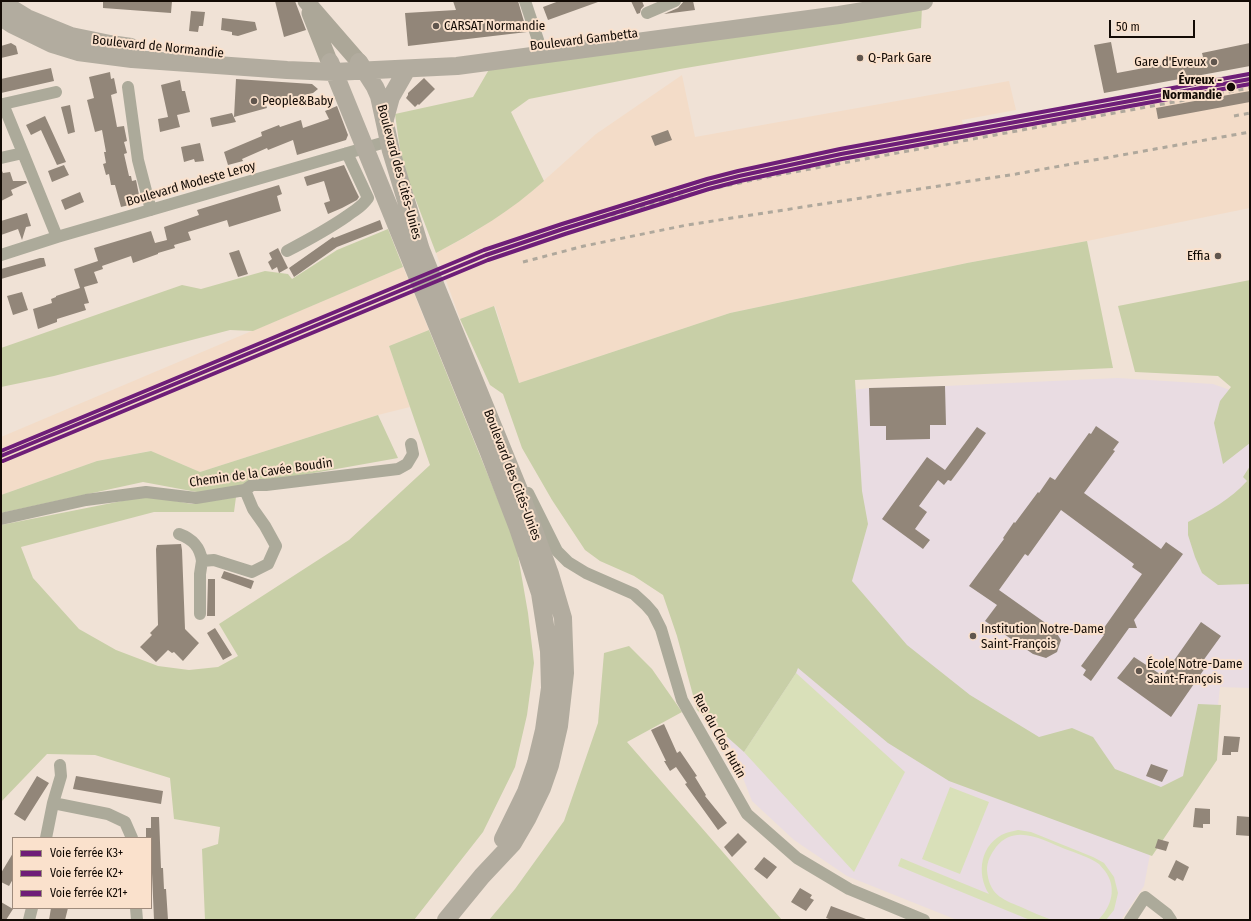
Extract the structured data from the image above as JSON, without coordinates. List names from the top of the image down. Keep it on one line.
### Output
{"streets":{"main road":["Boulevard Gambetta","Boulevard de Normandie","Boulevard des Cités-Unies"],"street":["Boulevard Modeste Leroy","Chemin de la Cavée Boudin","Rue du Clos Hutin"]},"crossings":[["Boulevard Gambetta","Boulevard des Cités-Unies"],["Boulevard des Cités-Unies","Boulevard Modeste Leroy"],["Boulevard des Cités-Unies","Rue du Clos Hutin"]],"places":["CARSAT Normandie","Q-Park Gare","Gare d'Evreux","Évreux - Normandie","People&Baby","Effia","Institution Notre‐Dame Saint‐François","École Notre-Dame Saint-François"],"lines":["rail line K21+","rail line K3+","rail line K2+"],"legend":["Voie ferrée K3+","Voie ferrée K2+","Voie ferrée K21+"],"scale_bar":"50 m"}
